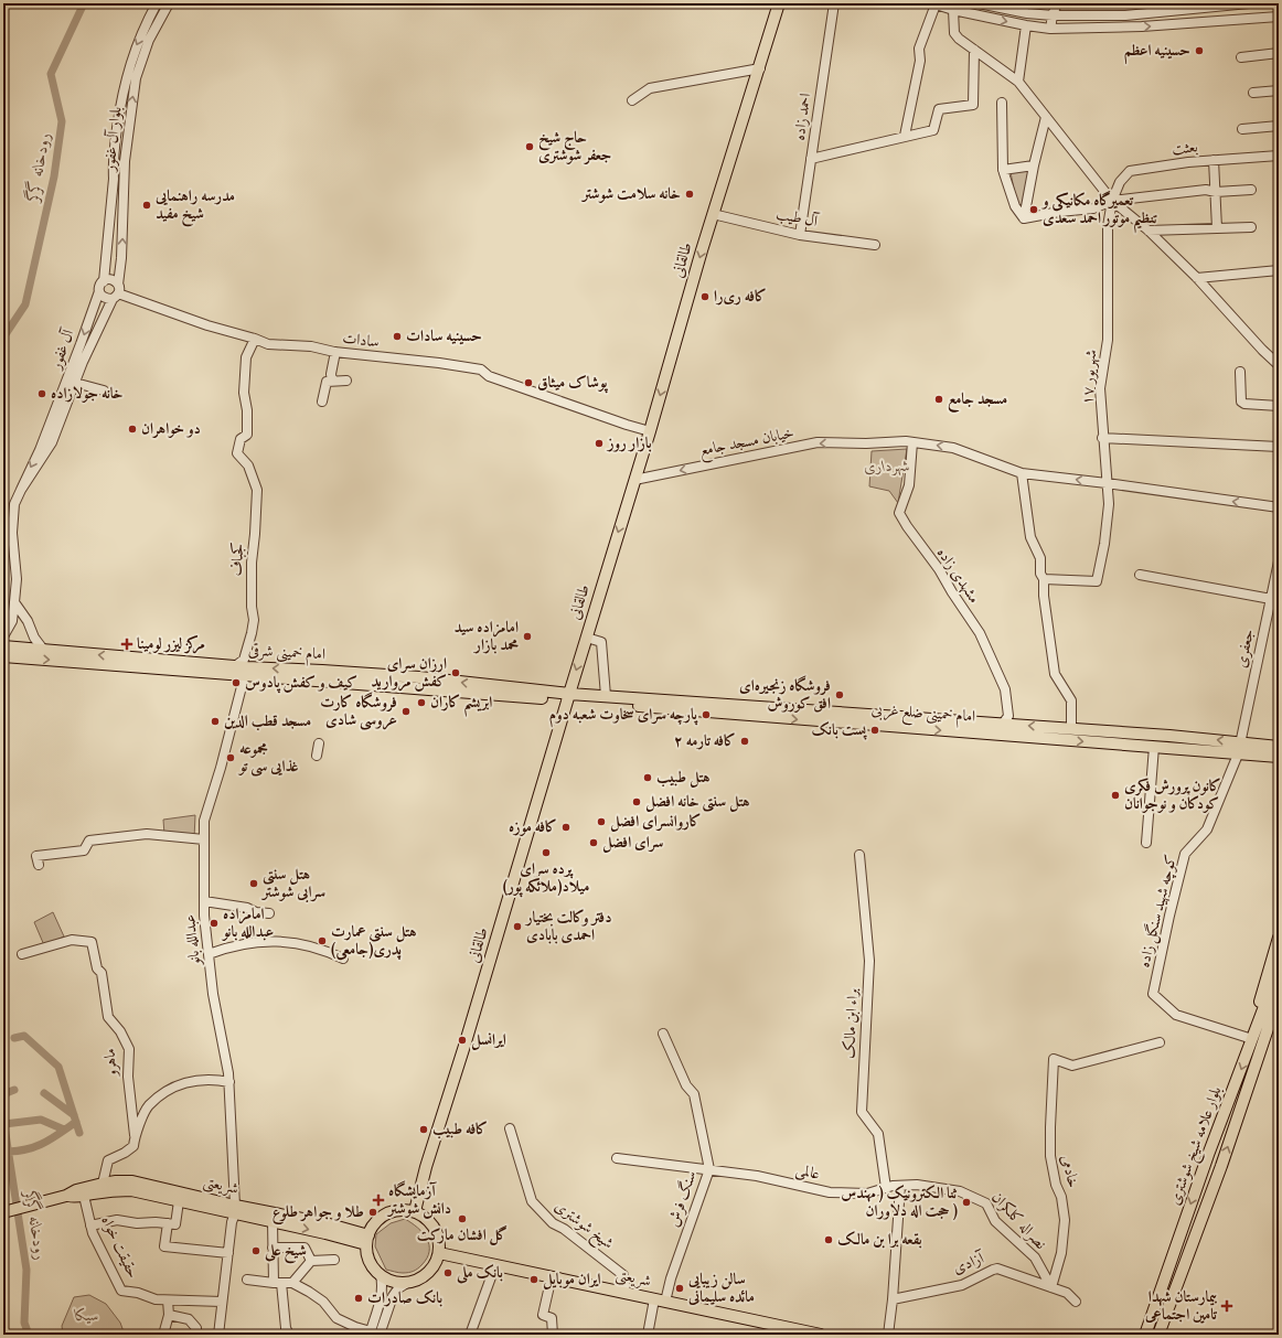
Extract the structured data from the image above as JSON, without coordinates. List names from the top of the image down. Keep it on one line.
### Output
{"streets":{"main road":["طالقانی","امام خمینی شرقی","امام خمینی ضلع غربی","بلوار علامه شیخ شوشتری","شریعتی"],"street":["احمد زاده","بلوار آل غفور","بعثت","آل طیب","سادات","آل غفور","۱۷ شهریور","خیابان مسجد جامع","کجباف","مشهدی زاده","جعفری","کوچه شهید سنگل زاده","عبدالله بانو","براء ابن مالک","ماهرو","خادمی","عالمی","سنگ فرش","نصراله کلکران","شیخ شوشتری","حقیقت خواه","آزادی"]},"crossings":[["احمد زاده","آل طیب"],["بلوار آل غفور","سادات"],["بلوار آل غفور","آل غفور"],["بعثت","۱۷ شهریور"],["آل طیب","طالقانی"],["طالقانی","سادات"],["طالقانی","خیابان مسجد جامع"],["طالقانی","امام خمینی شرقی"],["طالقانی","امام خمینی ضلع غربی"],["طالقانی","شریعتی"],["سادات","آل غفور"],["سادات","کجباف"],["خیابان مسجد جامع","مشهدی زاده"],["کجباف","امام خمینی شرقی"],["مشهدی زاده","امام خمینی ضلع غربی"],["جعفری","امام خمینی ضلع غربی"],["جعفری","کوچه شهید سنگل زاده"],["امام خمینی شرقی","امام خمینی ضلع غربی"],["امام خمینی شرقی","عبدالله بانو"],["امام خمینی ضلع غربی","کوچه شهید سنگل زاده"],["کوچه شهید سنگل زاده","بلوار علامه شیخ شوشتری"],["عبدالله بانو","شریعتی"],["عبدالله بانو","حقیقت خواه"],["براء ابن مالک","عالمی"],["خادمی","نصراله کلکران"],["خادمی","آزادی"],["عالمی","سنگ فرش"],["عالمی","نصراله کلکران"],["شریعتی","سنگ فرش"],["شریعتی","شیخ شوشتری"],["شریعتی","حقیقت خواه"],["نصراله کلکران","آزادی"]],"one_way":["طالقانی","خیابان مسجد جامع"],"water":["رودخانه گرگر"],"parks":["شهرداری","سیکا"],"places":{"other":["حسینیه اعظم","حاج شیخ جعفر شوشتری","خانه سلامت شوشتر","مدرسه راهنمایی شیخ مفید","تعمیرگاه مکانیکی و تنظیم موتور احمد سعدی","کافه‌ ری‌را","حسینیه سادات","پوشاک میثاق","خانه جولازاده","مسجد جامع","دو خواهران","بازار روز","امامزاده سید محمد بازار","ارزان سرای کفش مروارید","کیف و کفش پادوس","فروشگاه زنجیره‌ای افق کوروش","ابریشم کاران","فروشگاه کارت عروسی شادی","پارچه سرای سخاوت شعبه دوم","مسجد قطب الدین","پست بانک","کافه تارمه ۲","مجموعه غذایی سی تو","هتل طبیب","کانون پرورش فکری کودکان و نوجوانان","هتل سنتی خانه افضل","کاروانسرای افضل","کافه موزه","سرای افضل","پرده سرای میلاد(ملائکه پور)","هتل سنتی سرابی شوشتر","امامزاده عبدالله بانو","دفتر وکالت بختیار احمدی بابادی","هتل سنتی عمارت پدری(جامعی)","ایرانسل","کافه طبیب","ثنا الکترونیک ( مهندس حجت اله دلاوران )","طلا و جواهر طلوع","گل افشان مارکت","بقعه برا بن مالک","شیخ علی","بانک ملی","ایران موبایل","سالن زیبایی مائده سلیمانی","بانک صادرات"],"health":["مرکز لیزر لومینا","آزمایشگاه دانش شوشتر","بیمارستان شهدا تامین اجتماعی"]}}
